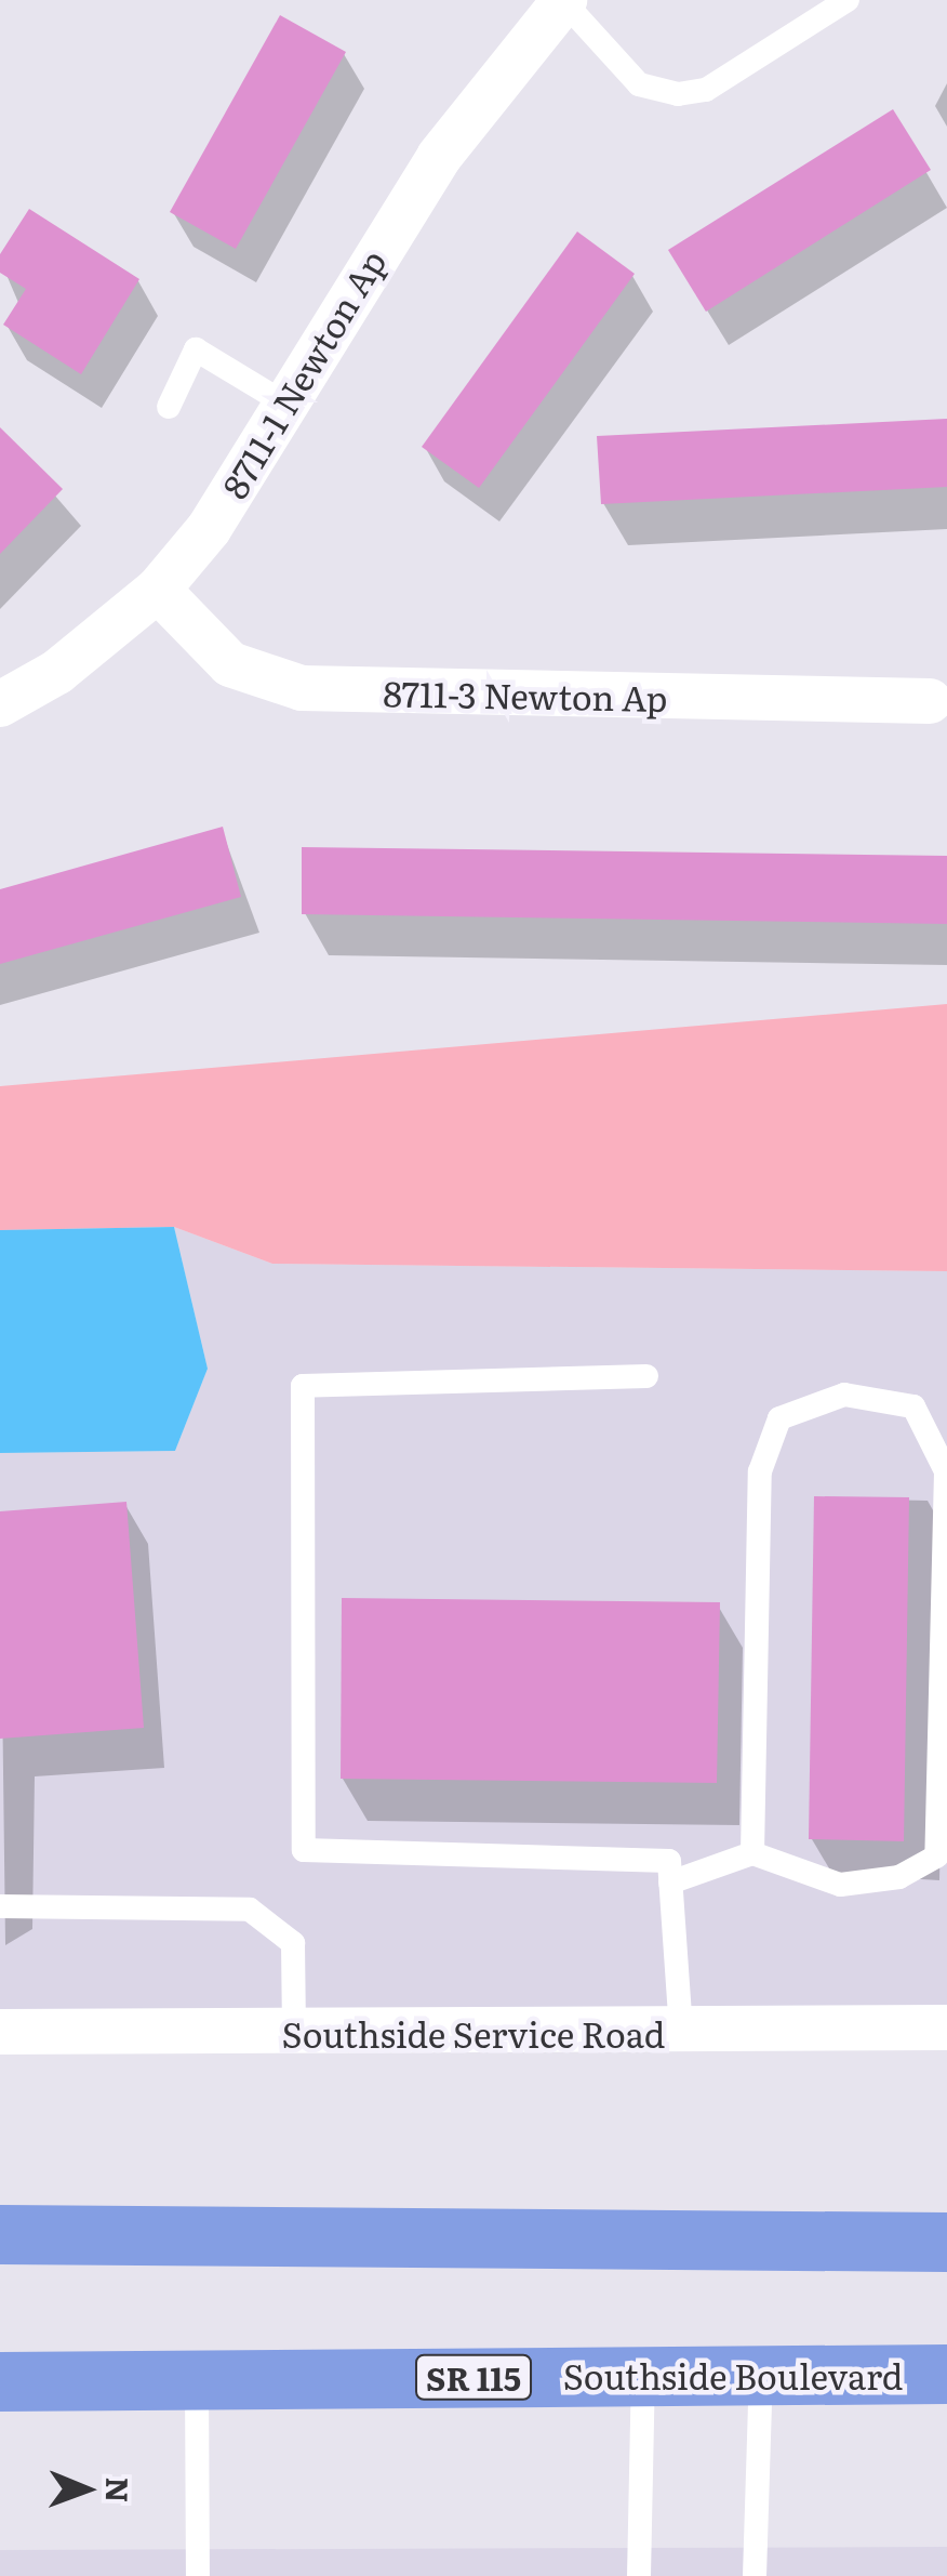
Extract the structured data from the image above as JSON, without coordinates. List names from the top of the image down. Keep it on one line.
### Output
{"streets":{"highway":["Southside Boulevard","SR 115"],"street":["8711-1 Newton Ap","8711-3 Newton Ap","Southside Service Road"]},"crossings":[["8711-1 Newton Ap","8711-3 Newton Ap"]],"north":"right"}
